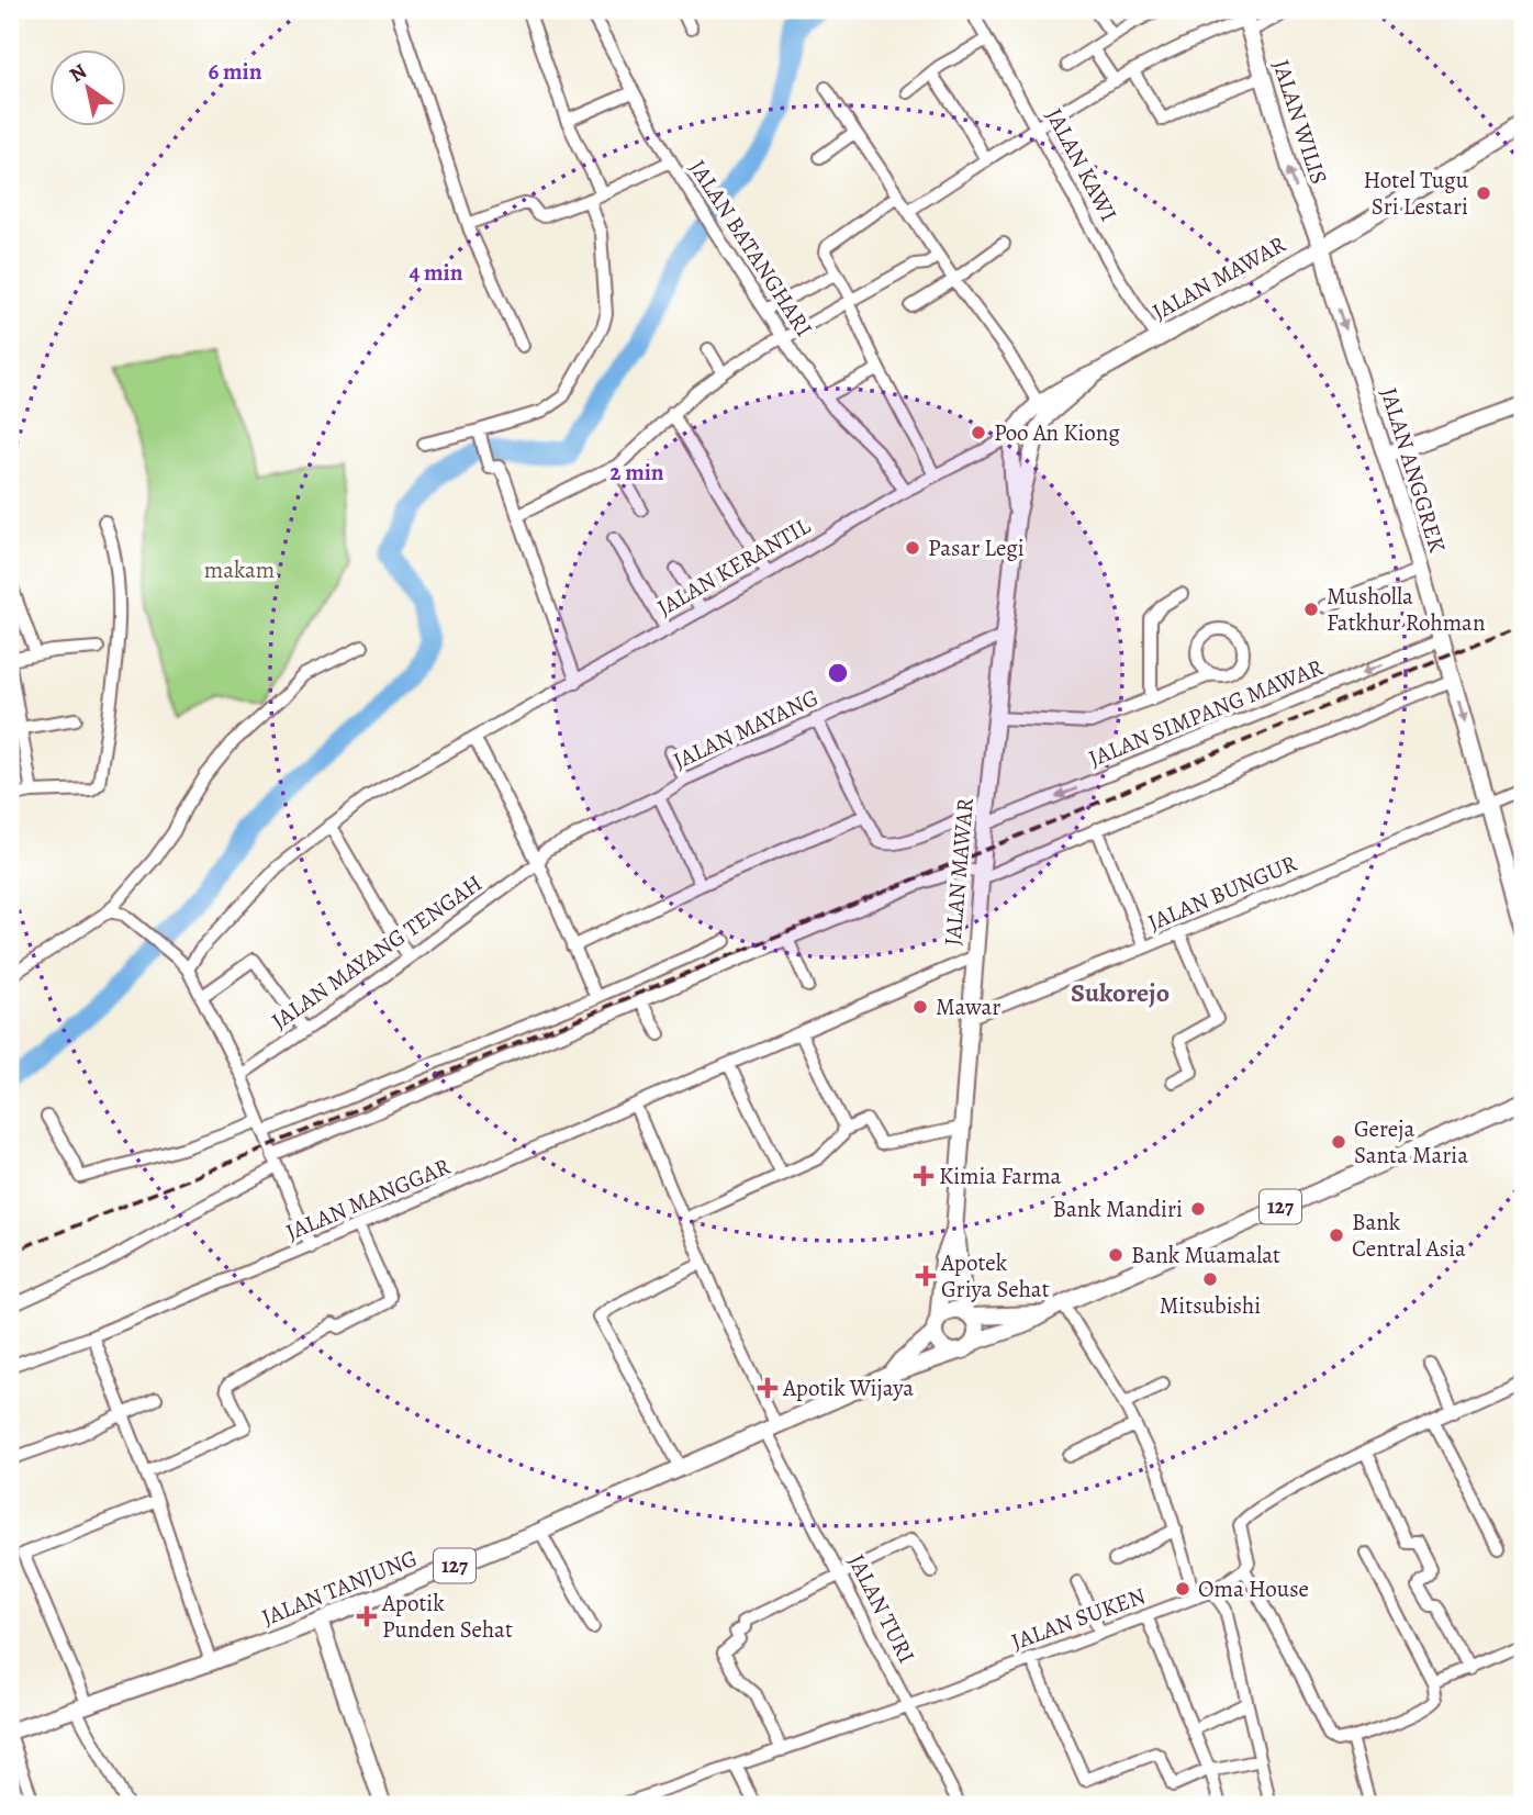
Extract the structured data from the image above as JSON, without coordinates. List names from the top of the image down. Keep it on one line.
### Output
{"streets":{"main road":["JALAN WILIS","JALAN MAWAR","JALAN ANGGREK","127","JALAN TANJUNG"],"street":["JALAN KAWI","JALAN BATANGHARI","JALAN KERANTIL","JALAN SIMPANG MAWAR","JALAN MAYANG","JALAN BUNGUR","JALAN MAYANG TENGAH","JALAN MANGGAR","JALAN TURI","JALAN SUKEN"]},"crossings":[["JALAN WILIS","JALAN MAWAR"],["JALAN WILIS","JALAN ANGGREK"],["JALAN KAWI","JALAN MAWAR"],["JALAN BATANGHARI","JALAN KERANTIL"],["JALAN MAWAR","JALAN ANGGREK"],["JALAN MAWAR","JALAN KERANTIL"],["JALAN MAWAR","JALAN SIMPANG MAWAR"],["JALAN MAWAR","JALAN MAYANG"],["JALAN MAWAR","JALAN BUNGUR"],["JALAN MAWAR","JALAN MANGGAR"],["JALAN MAWAR","127"],["JALAN MAWAR","JALAN TANJUNG"],["JALAN ANGGREK","JALAN SIMPANG MAWAR"],["JALAN ANGGREK","JALAN BUNGUR"],["JALAN MAYANG","JALAN MAYANG TENGAH"],["JALAN MANGGAR","JALAN TURI"],["127","JALAN TANJUNG"],["JALAN TANJUNG","JALAN TURI"],["JALAN TURI","JALAN SUKEN"]],"one_way":["JALAN WILIS","JALAN ANGGREK"],"districts":["Sukorejo"],"parks":["makam"],"places":{"other":["Hotel Tugu Sri Lestari","Poo An Kiong","Pasar Legi","Musholla Fatkhur Rohman","Mawar","Gereja Santa Maria","Bank Mandiri","Bank Central Asia","Bank Muamalat","Mitsubishi","Oma House"],"health":["Kimia Farma","Apotek Griya Sehat","Apotik Wijaya","Apotik Punden Sehat"]},"north":"top left","rings":["6 min","4 min","2 min"]}
